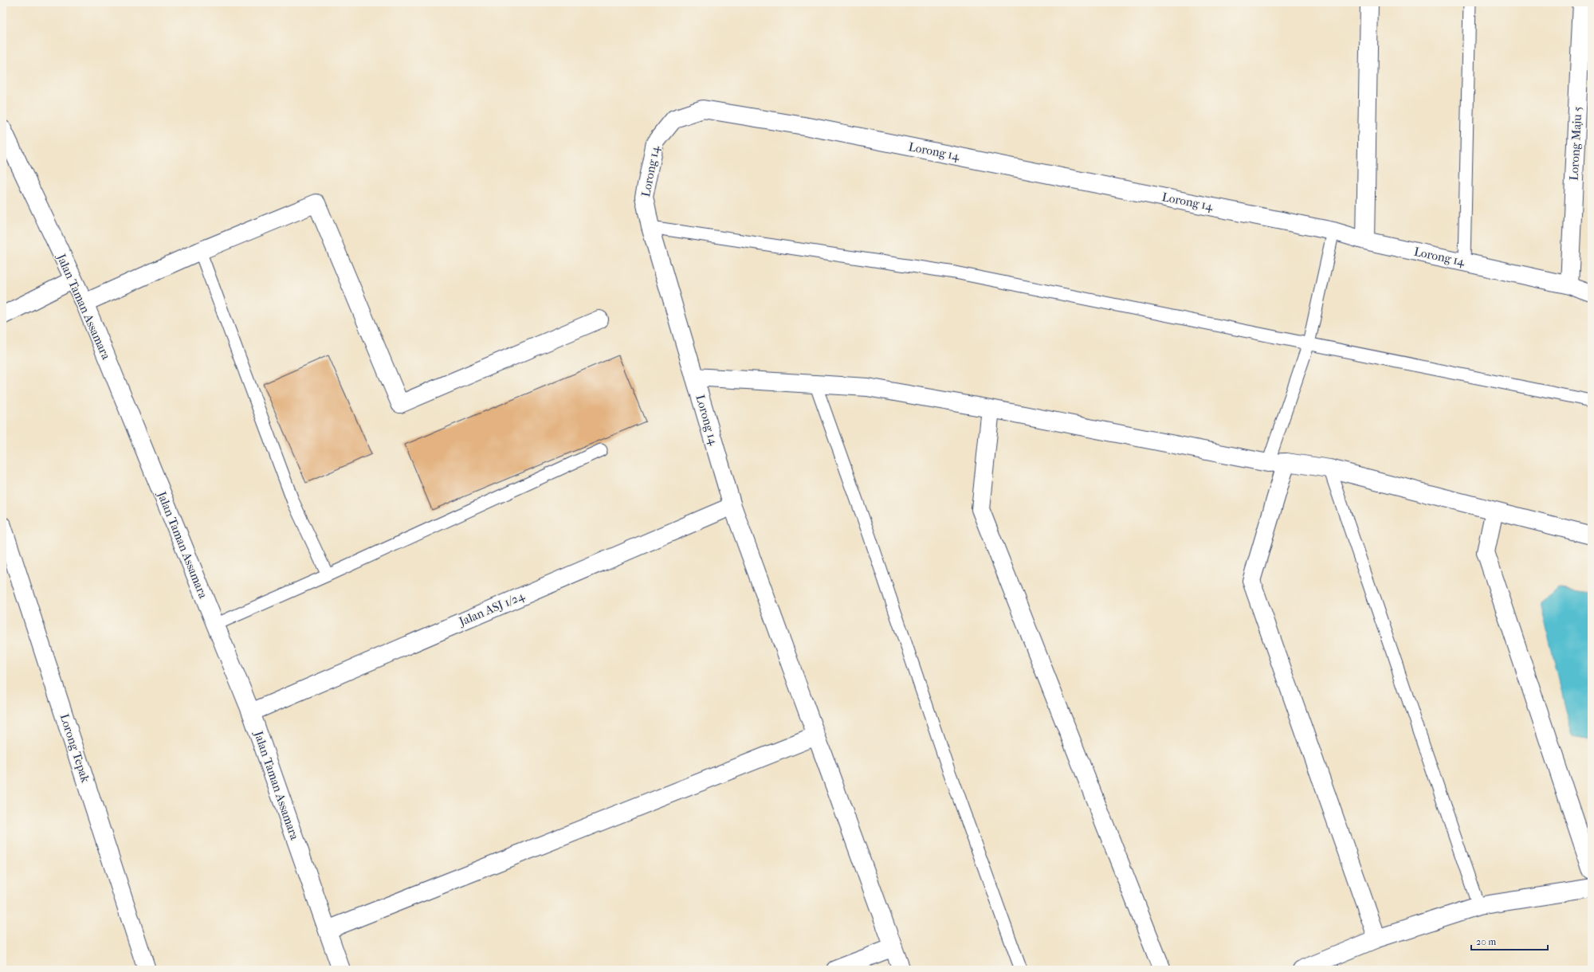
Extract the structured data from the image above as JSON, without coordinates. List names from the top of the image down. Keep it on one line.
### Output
{"streets":{"street":["Lorong Maju 5","Lorong 14","Jalan Taman Assamara","Jalan ASJ 1/24","Lorong Tepak"]},"crossings":[["Lorong Maju 5","Lorong 14"],["Lorong 14","Jalan ASJ 1/24"],["Jalan Taman Assamara","Jalan ASJ 1/24"]],"scale_bar":"20 m"}
